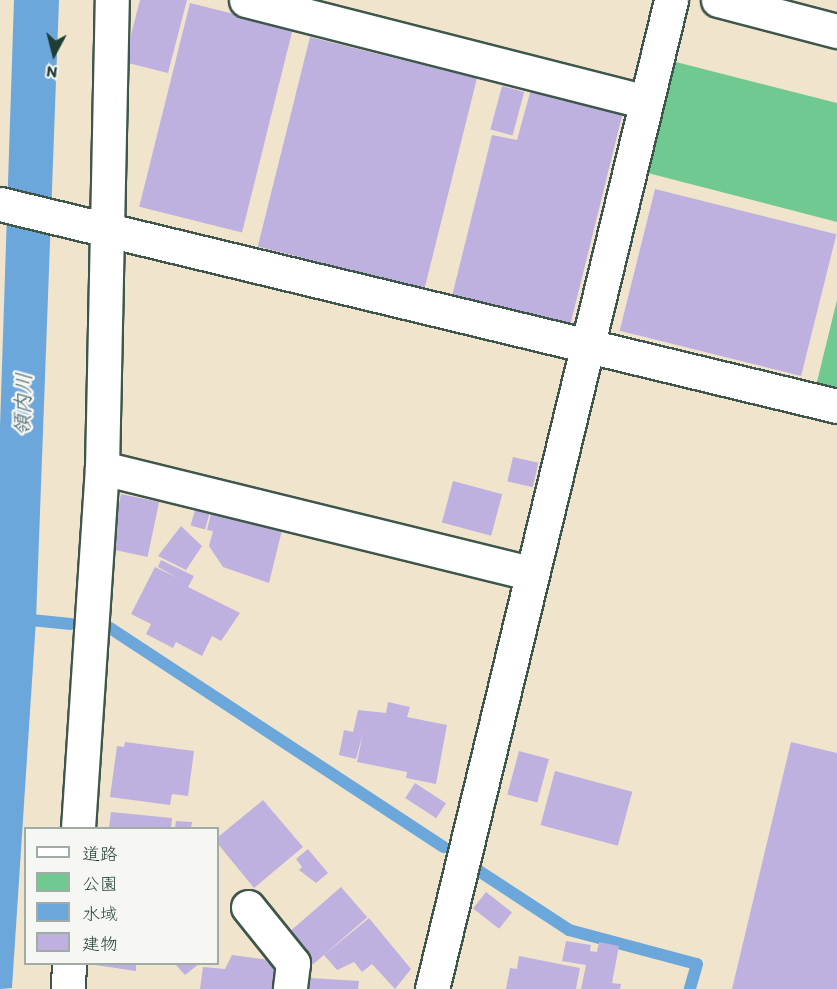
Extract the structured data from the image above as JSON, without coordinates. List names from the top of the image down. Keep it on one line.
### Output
{"water":["領内川"],"legend":["道路","公園","水域","建物"],"north":"bottom"}
